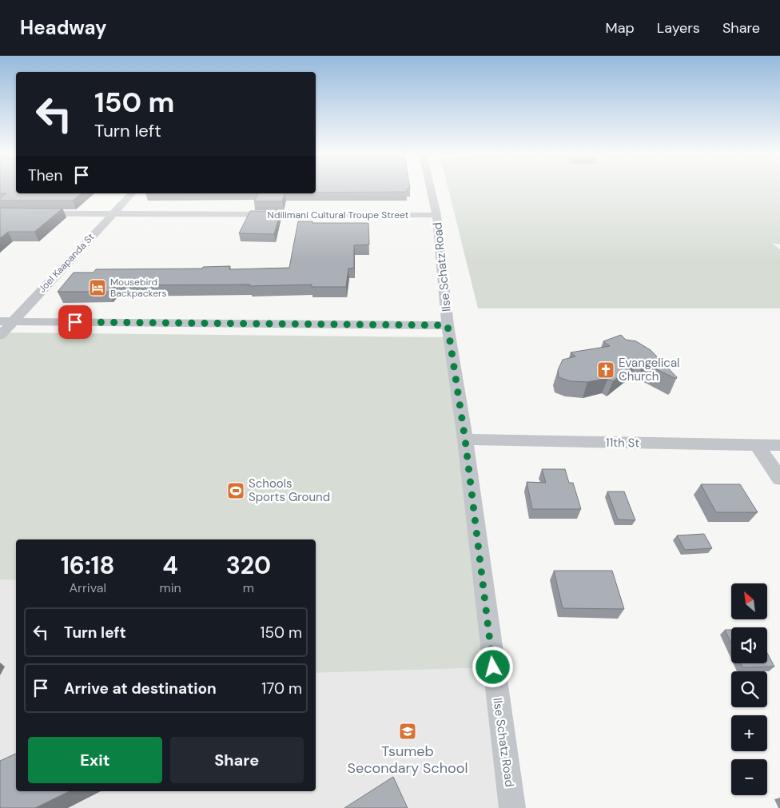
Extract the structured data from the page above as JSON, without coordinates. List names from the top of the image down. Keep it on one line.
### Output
{"streets":{"street":["Ndilimani Cultural Troupe Street","Joel Kaapanda St","Ilse Schatz Road","11th St"]},"crossings":[["Ndilimani Cultural Troupe Street","Joel Kaapanda St"],["Ndilimani Cultural Troupe Street","Ilse Schatz Road"],["Ilse Schatz Road","11th St"]],"places":{"hotel":["Mousebird Backpackers"],"church":["Evangelical Church"],"sports":["Schools Sports Ground"],"school or university":["Tsumeb Secondary School"]},"north":"top left","page":{"header":"Headway","nav":["Map","Layers","Share"],"turn":["150 m","Turn left"],"then":"Then","eta":["16:18","Arrival","4","min","320","m"],"map_buttons":["+","−"],"list":[{"name":"Turn left","value":"150 m"},{"name":"Arrive at destination","value":"170 m"}],"buttons":["Exit","Share"]}}
